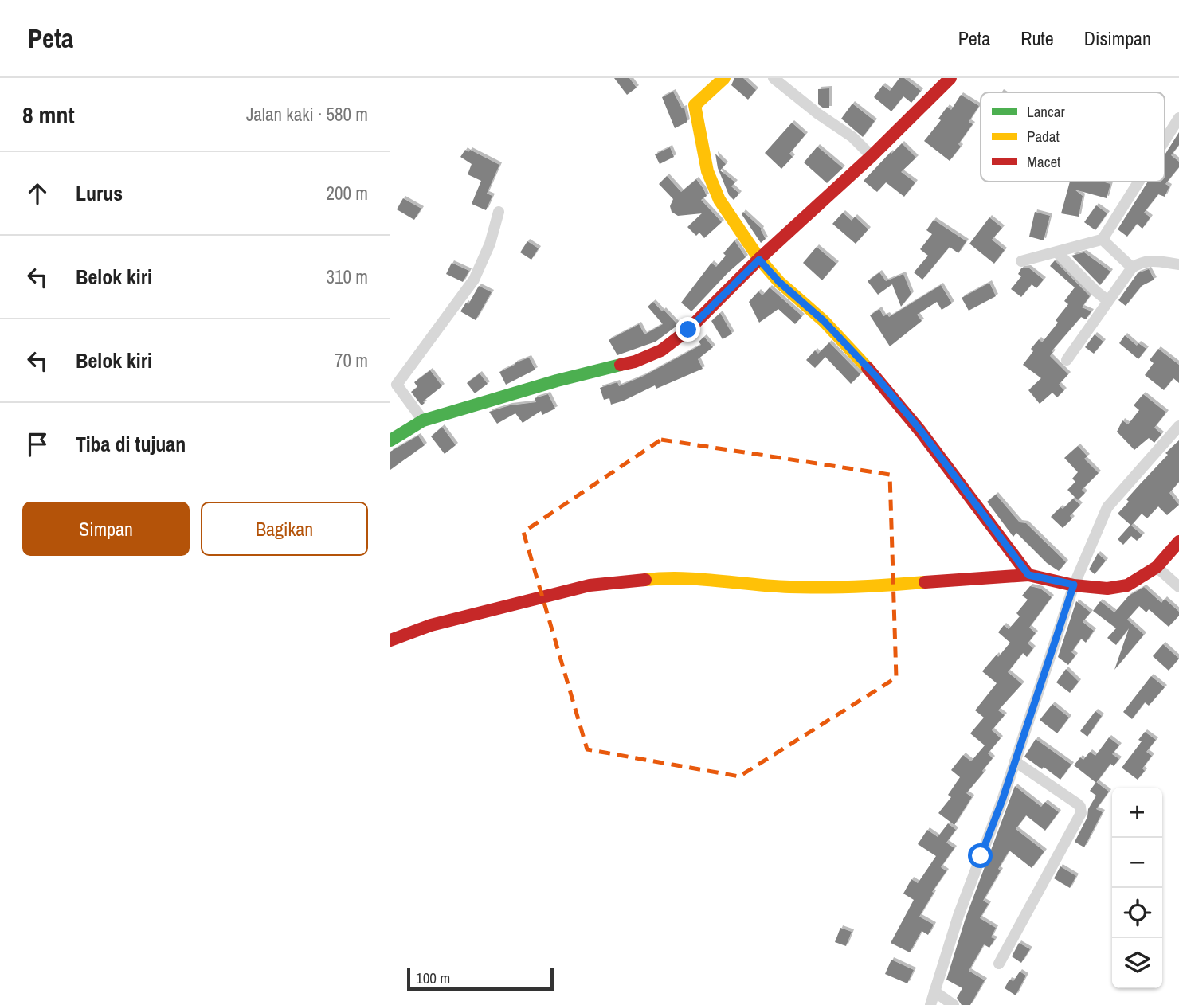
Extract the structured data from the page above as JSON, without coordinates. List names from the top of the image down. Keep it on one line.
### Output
{"legend":["Lancar","Padat","Macet"],"scale_bar":"100 m","page":{"header":"Peta","nav":["Peta","Rute","Disimpan"],"heading":["8 mnt","Jalan kaki · 580 m"],"list":[["Lurus","200 m"],["Belok kiri","310 m"],["Belok kiri","70 m"],"Tiba di tujuan"],"buttons":["Simpan","Bagikan"],"map_buttons":["+","−"],"scale":"100 m"}}
